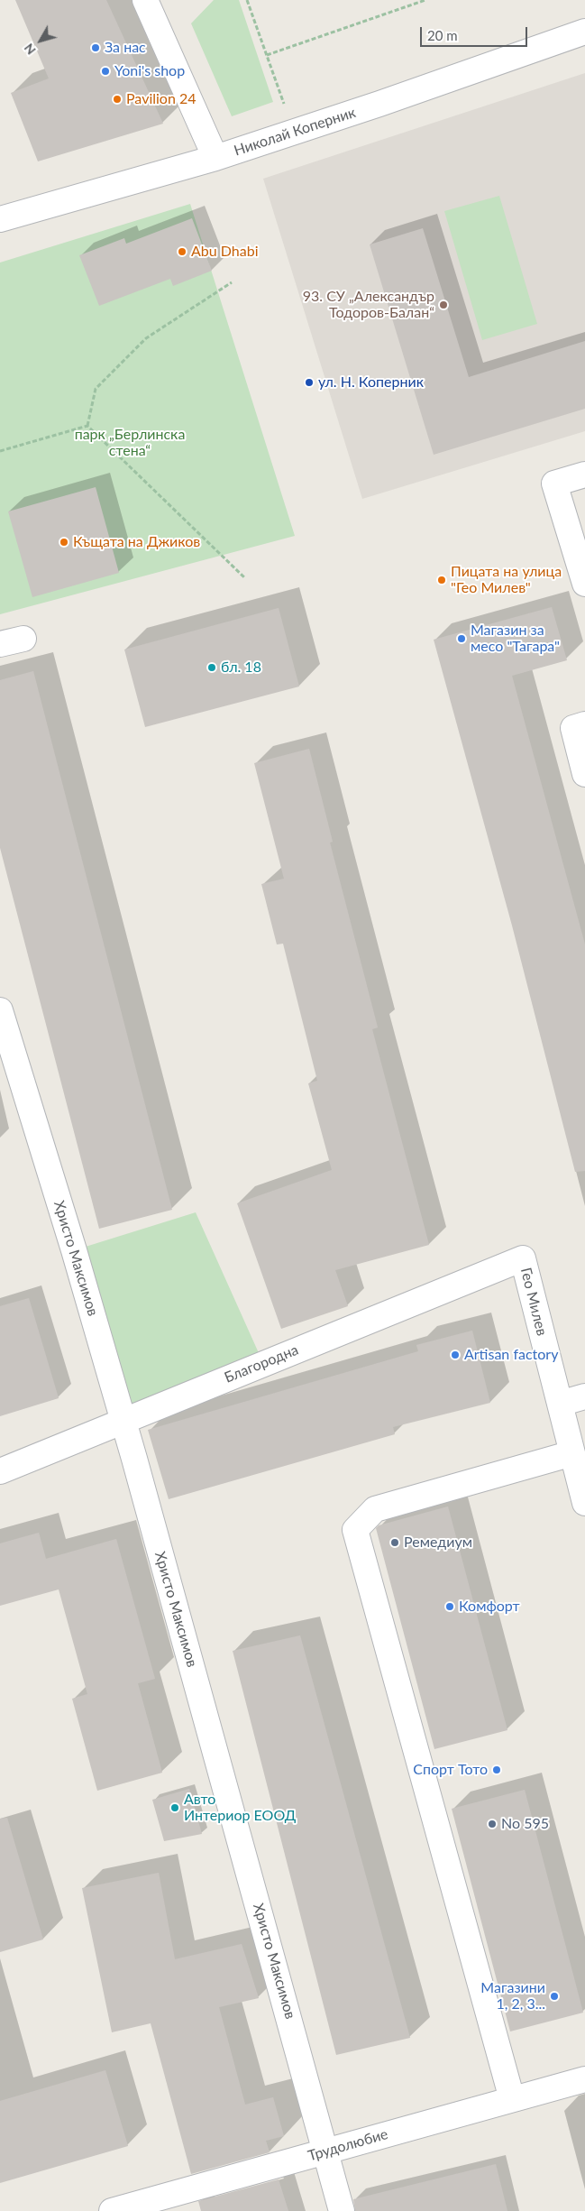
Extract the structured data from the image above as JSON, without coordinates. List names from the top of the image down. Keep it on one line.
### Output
{"streets":{"street":["Николай Коперник","Христо Максимов","Гео Милев","Благородна","Трудолюбие"]},"crossings":[["Христо Максимов","Благородна"],["Христо Максимов","Трудолюбие"],["Гео Милев","Благородна"]],"parks":["парк „Берлинска стена“"],"places":["За нас","Yoni's shop","Pavilion 24","Abu Dhabi","93. СУ „Александър Тодоров-Балан“","ул. Н. Коперник","Къщата на Джиков","Пицата на улица \"Гео Милев\"","Магазин за месо \"Тагара\"","бл. 18","Artisan factory","Ремедиум","Комфорт","Спорт Тото","Авто Интериор ЕООД","No 595","Магазини 1, 2, 3..."],"scale_bar":"20 m","north":"bottom left"}
